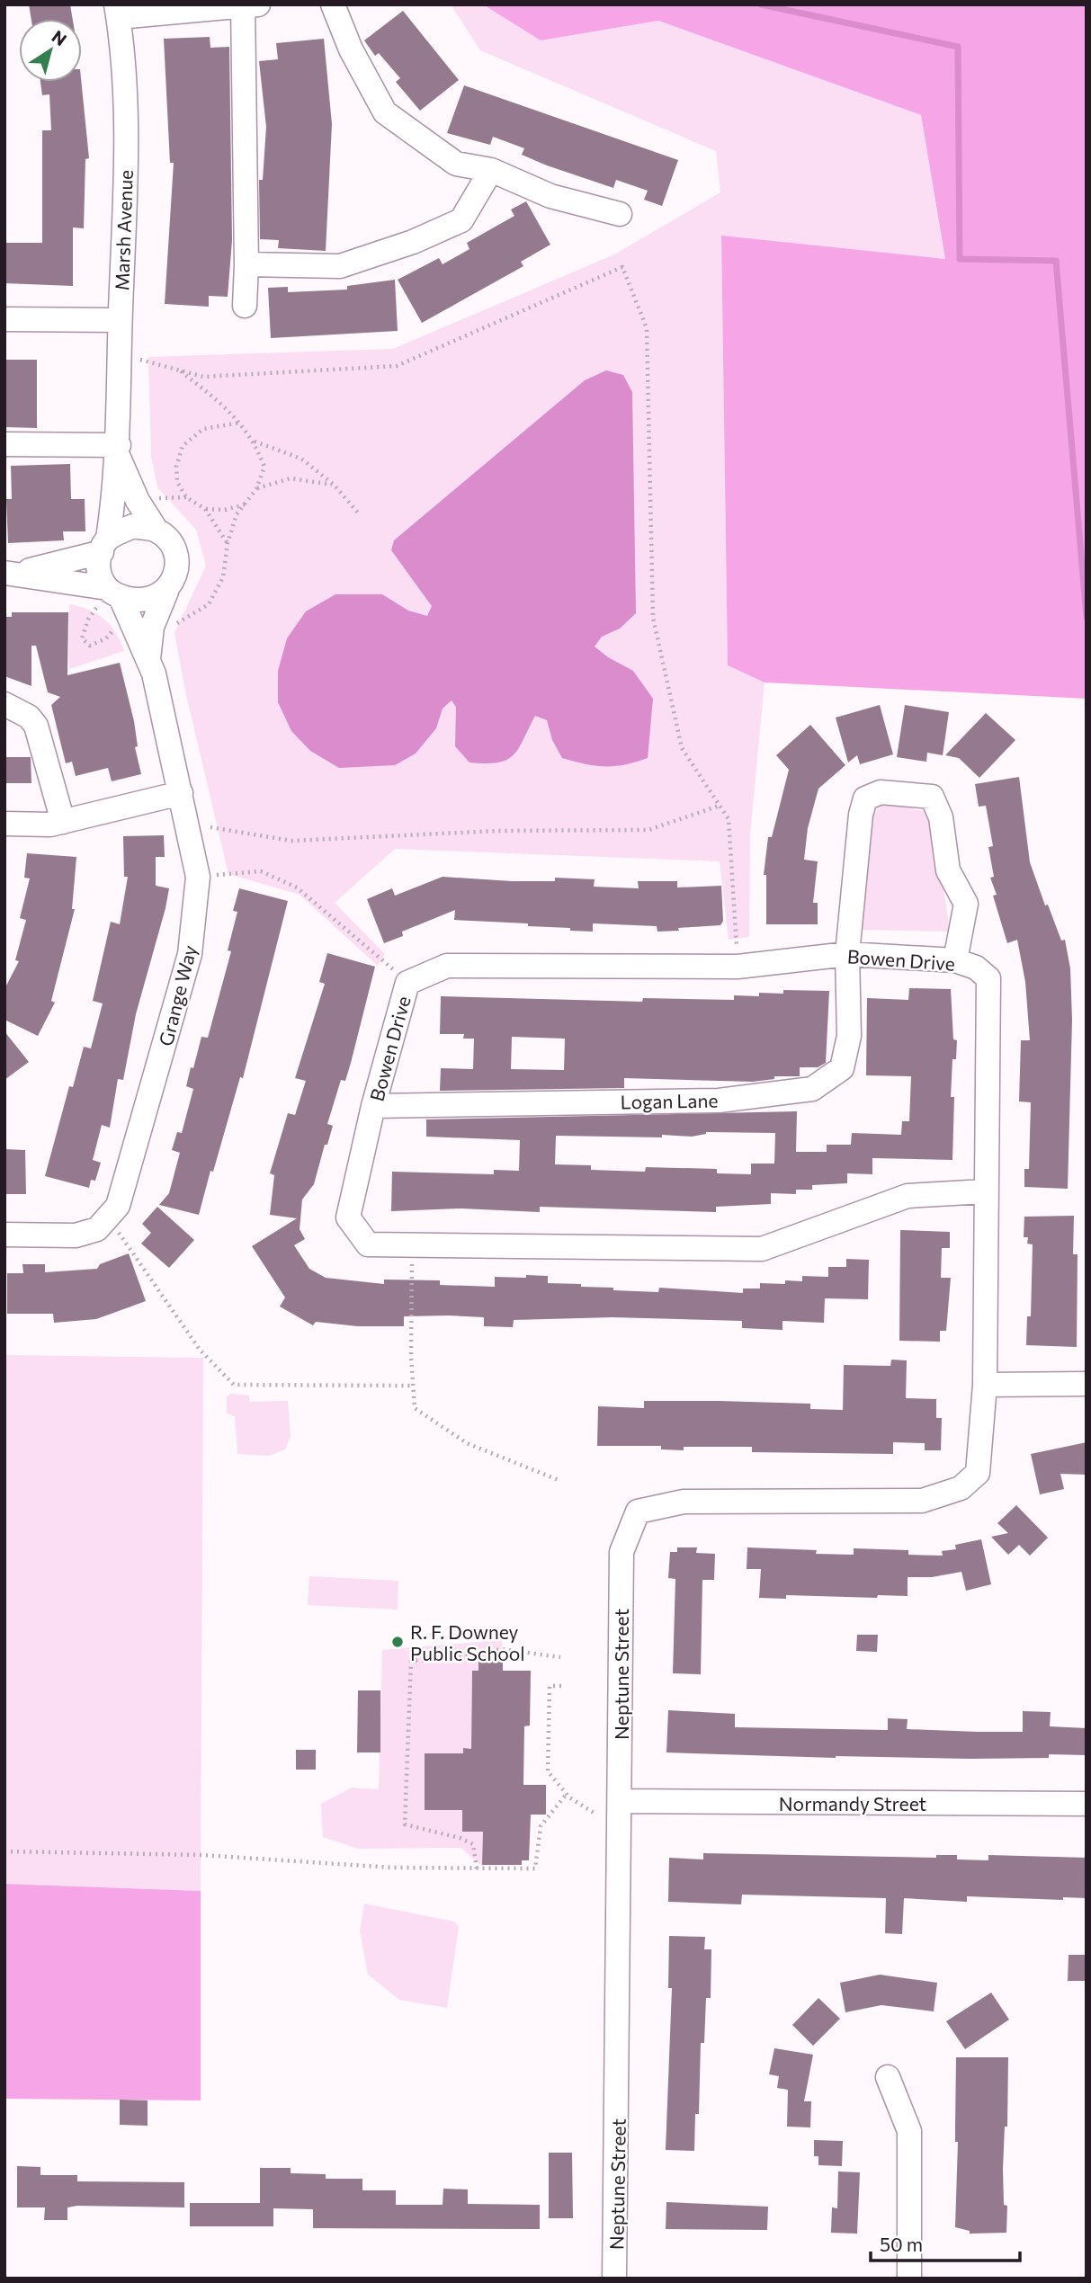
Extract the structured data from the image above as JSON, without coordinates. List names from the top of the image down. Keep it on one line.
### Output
{"streets":{"street":["Marsh Avenue","Bowen Drive","Grange Way","Logan Lane","Neptune Street","Normandy Street"]},"crossings":[["Marsh Avenue","Grange Way"],["Bowen Drive","Logan Lane"],["Bowen Drive","Neptune Street"],["Neptune Street","Normandy Street"]],"places":["R. F. Downey Public School"],"scale_bar":"50 m","north":"top right"}
